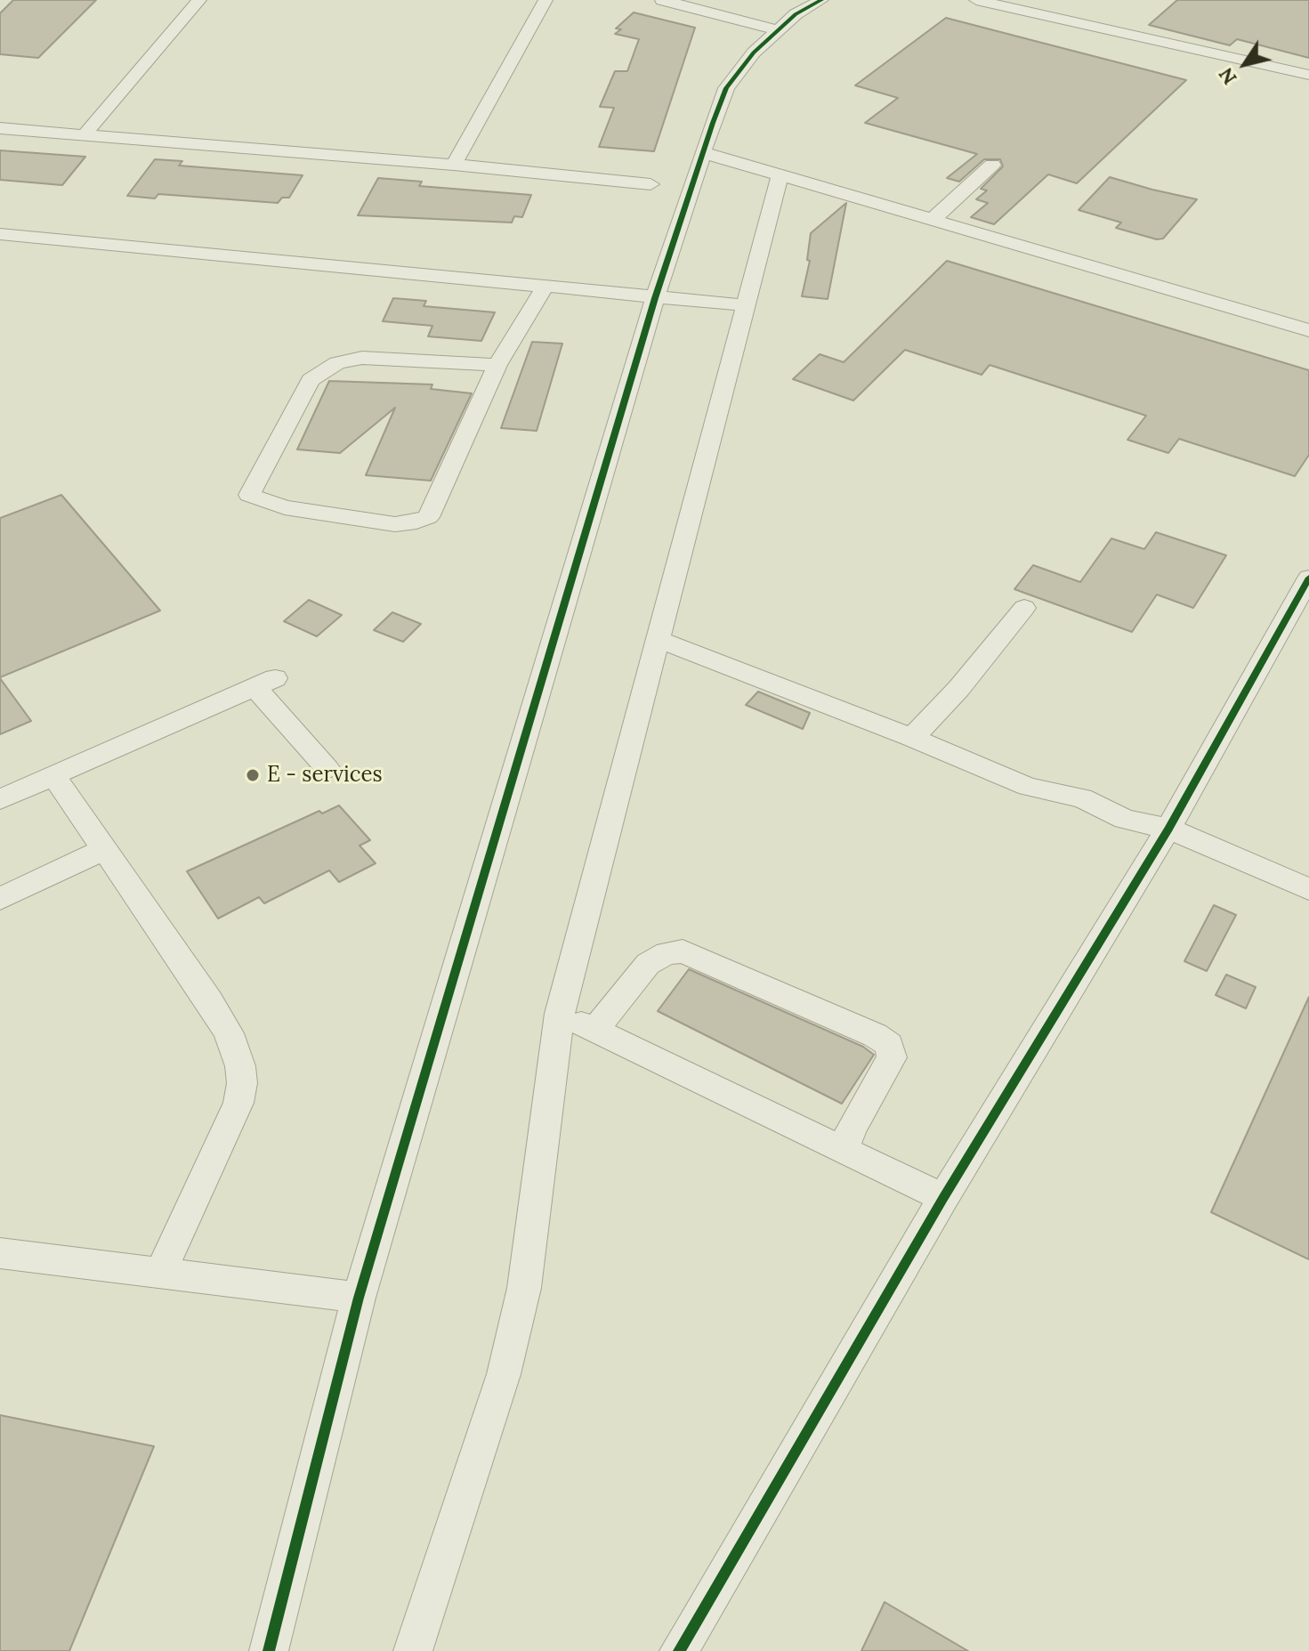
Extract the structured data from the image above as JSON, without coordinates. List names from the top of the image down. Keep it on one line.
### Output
{"places":["E - services"],"north":"bottom left"}
